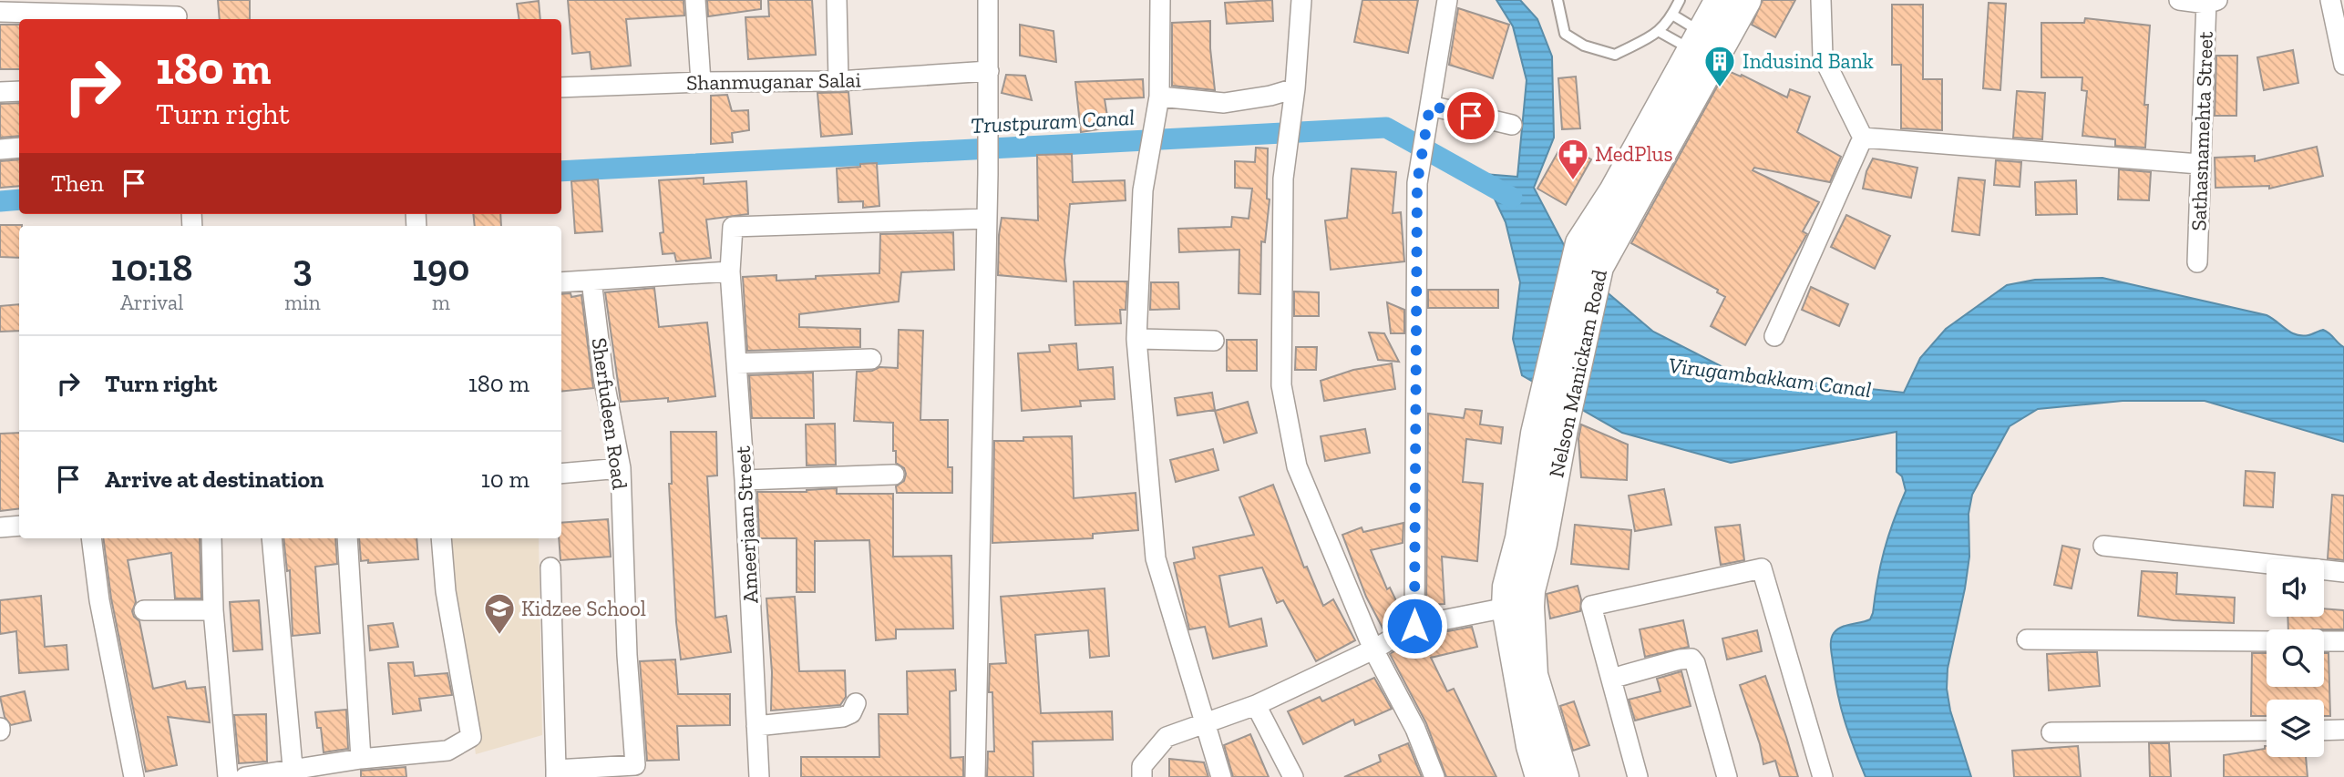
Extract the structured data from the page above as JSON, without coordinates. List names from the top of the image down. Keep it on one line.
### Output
{"streets":{"main road":["Nelson Manickam Road"],"street":["Shanmuganar Salai","Sathasnamehta Street","Sherfudeen Road","Ameerjaan Street"]},"water":["Trustpuram Canal","Virugambakkam Canal"],"places":{"building":["Indusind Bank"],"pharmacy":["MedPlus"],"school or university":["Kidzee School"]},"page":{"turn":["180 m","Turn right"],"then":"Then","eta":["10:18","Arrival","3","min","190","m"],"list":[{"name":"Turn right","value":"180 m"},{"name":"Arrive at destination","value":"10 m"}]}}
